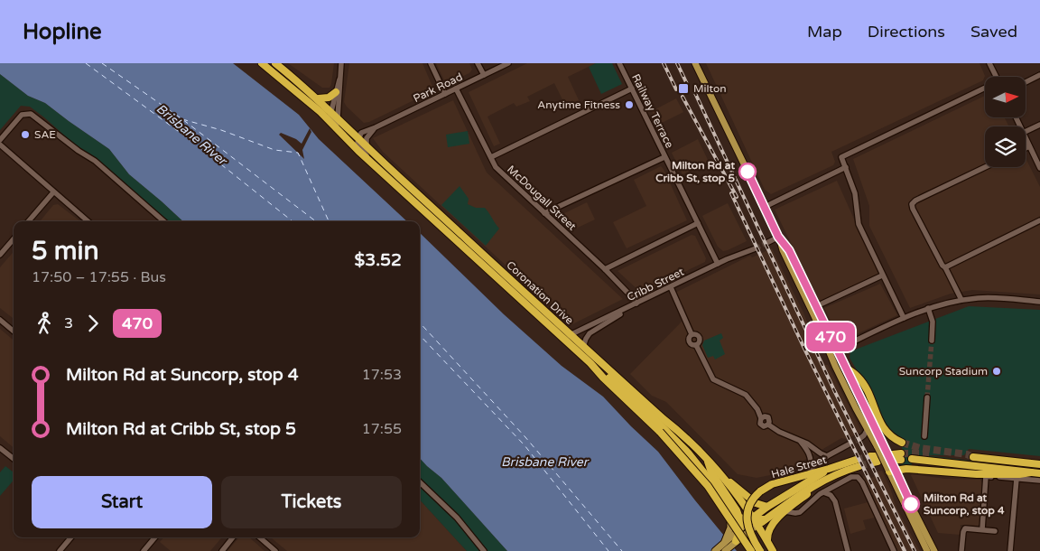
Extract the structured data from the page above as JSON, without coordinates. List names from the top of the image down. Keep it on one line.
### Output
{"streets":{"highway":["Coronation Drive","Hale Street"],"street":["Park Road","Railway Terrace","McDougall Street","Cribb Street"]},"crossings":[["Park Road","McDougall Street"],["Park Road","Coronation Drive"],["Railway Terrace","Cribb Street"],["McDougall Street","Cribb Street"],["Cribb Street","Coronation Drive"]],"water":["Brisbane River"],"places":{"transit":["Milton"],"other":["Anytime Fitness","SAE","Milton Rd at Cribb St, stop 5","Suncorp Stadium","Milton Rd at Suncorp, stop 4"]},"lines":["bus line 470"],"north":"right","page":{"header":"Hopline","nav":["Map","Directions","Saved"],"on_map":"470","heading":["5 min","17:50 – 17:55 · Bus","$3.52"],"legs":["3","470"],"list":[{"name":"Milton Rd at Suncorp, stop 4","value":"17:53"},{"name":"Milton Rd at Cribb St, stop 5","value":"17:55"}],"buttons":["Start","Tickets"]}}
